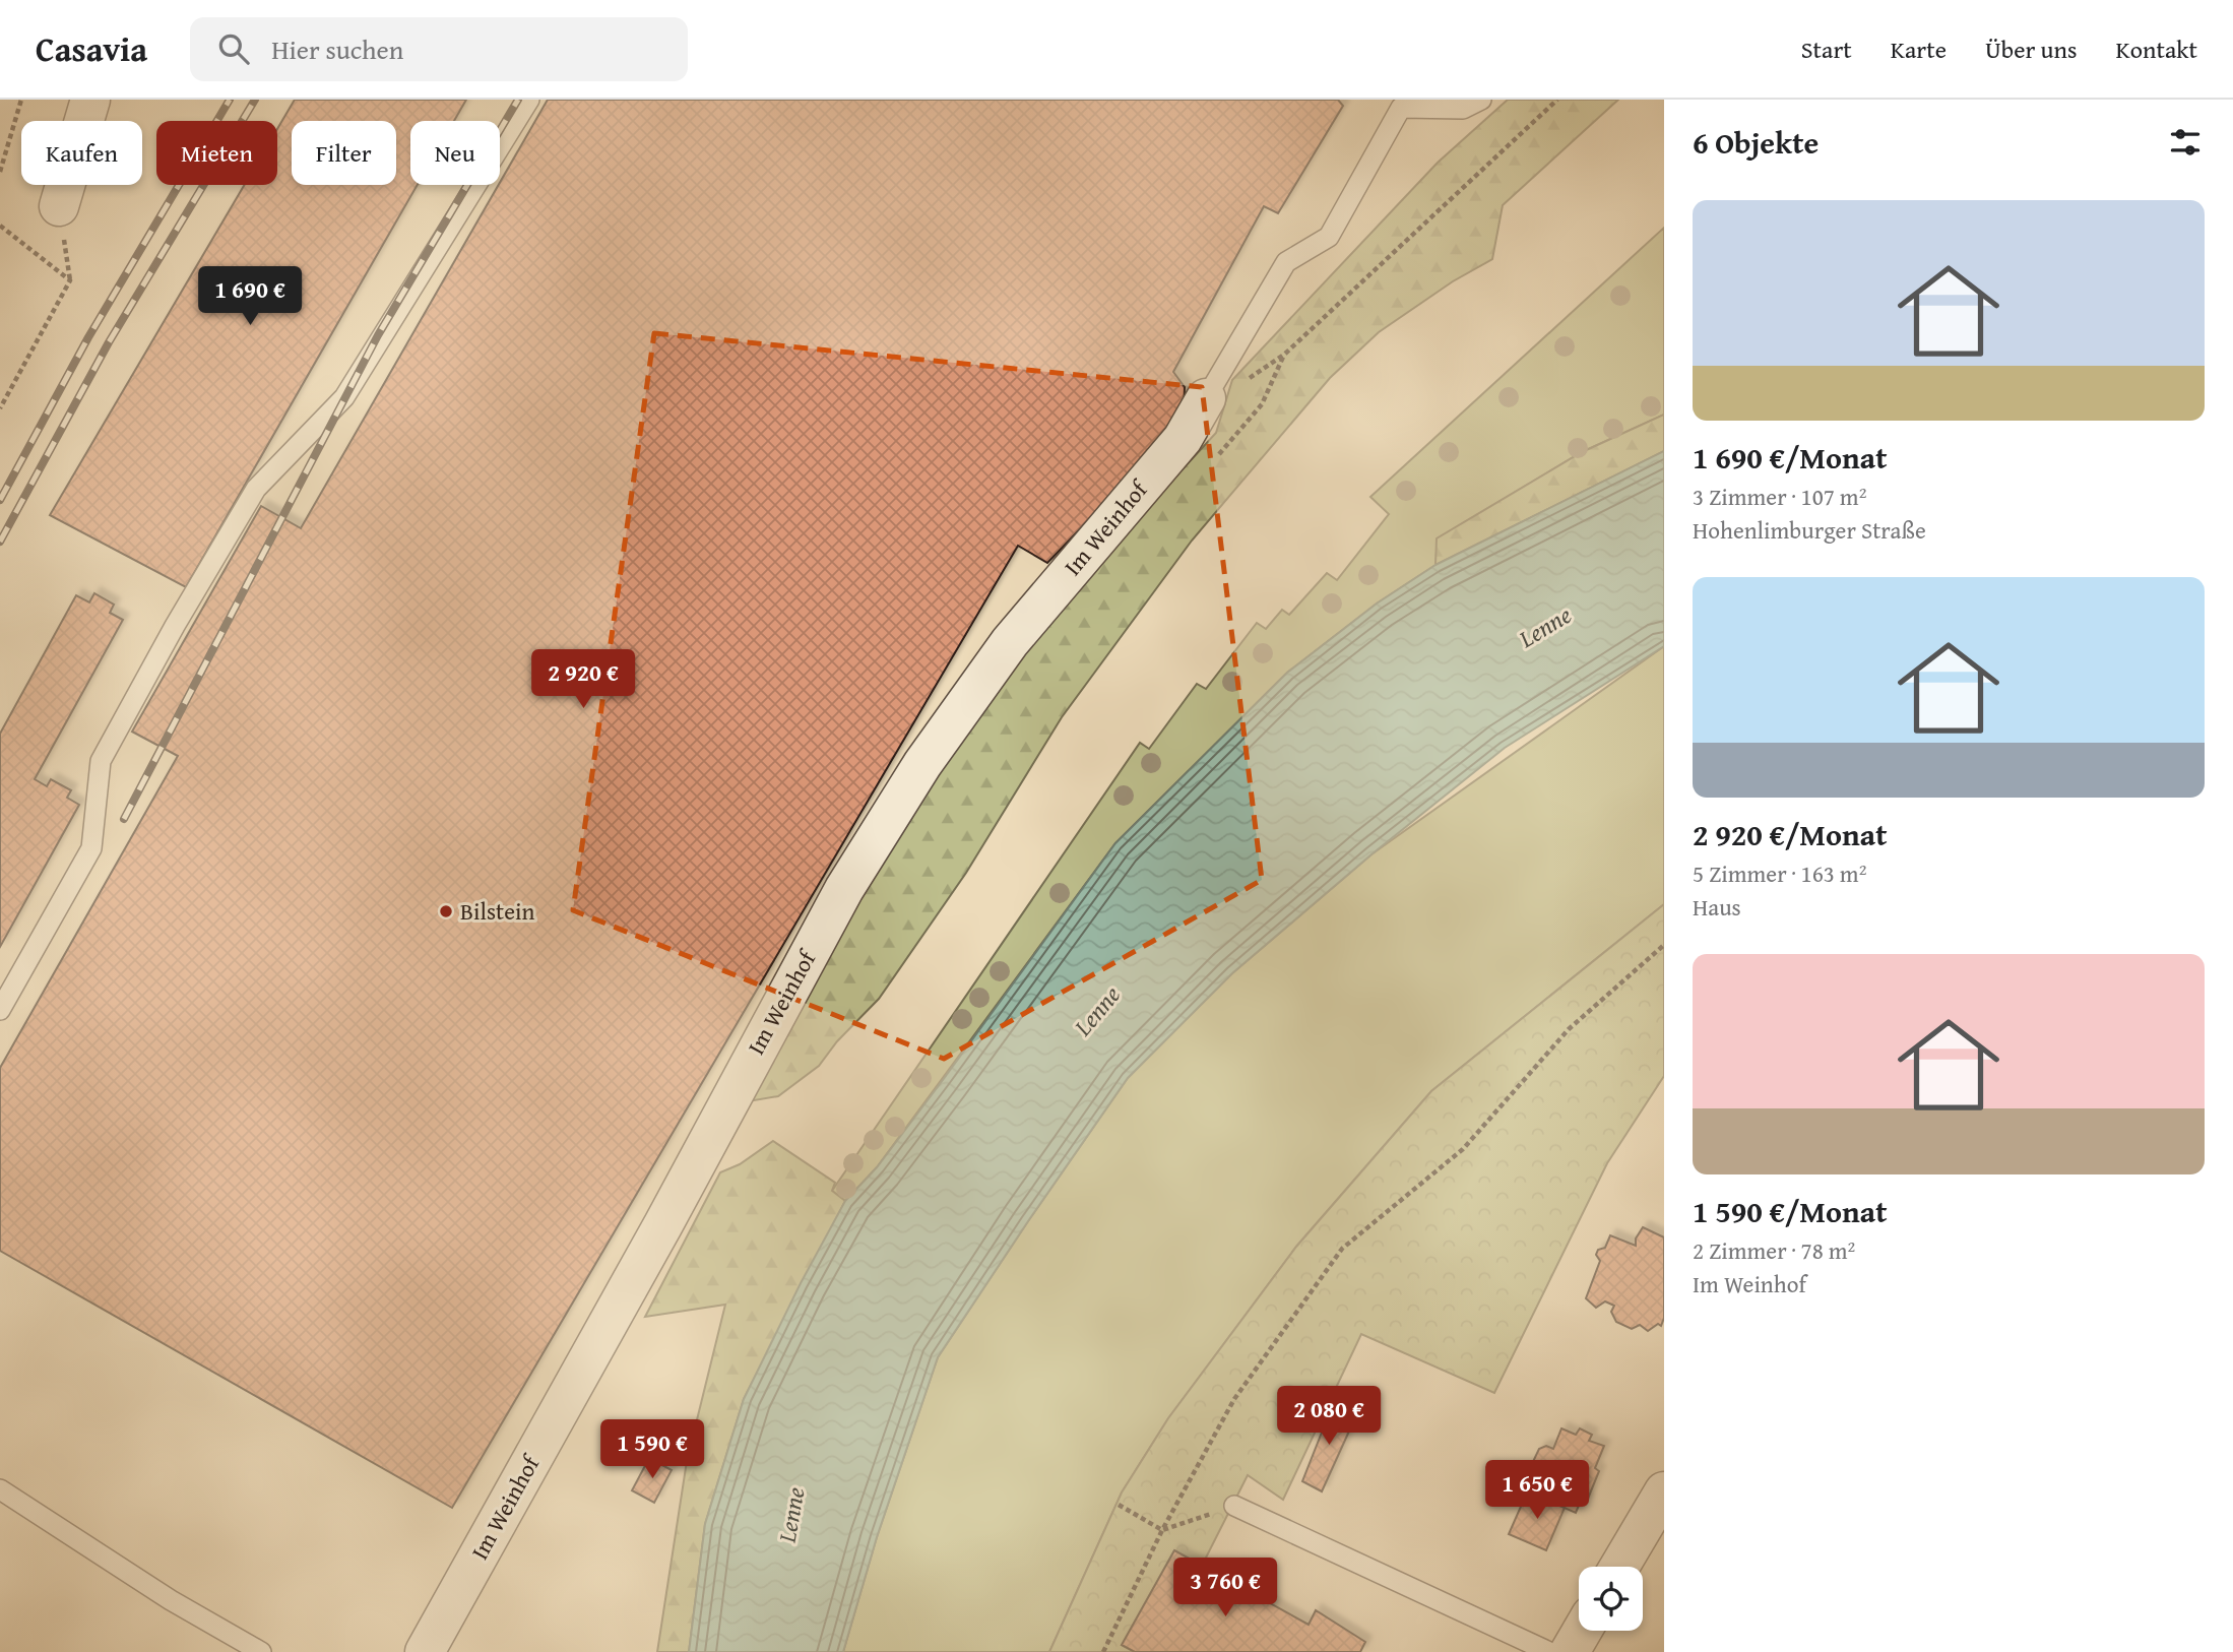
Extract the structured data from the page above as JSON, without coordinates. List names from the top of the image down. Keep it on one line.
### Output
{"streets":{"street":["Im Weinhof"]},"water":["Lenne"],"places":["Bilstein"],"page":{"header":"Casavia","search":"Hier suchen","nav":["Start","Karte","Über uns","Kontakt"],"heading":"6 Objekte","chip":["Kaufen","Mieten","Filter","Neu"],"list":[{"name":"1 690 €/Monat","note":"3 Zimmer · 107 m² · Hohenlimburger Straße"},{"name":"2 920 €/Monat","note":"5 Zimmer · 163 m² · Haus"},{"name":"1 590 €/Monat","note":"2 Zimmer · 78 m² · Im Weinhof"}],"price":["1 690 €","2 920 €","2 080 €","1 590 €","1 650 €","3 760 €"]}}
